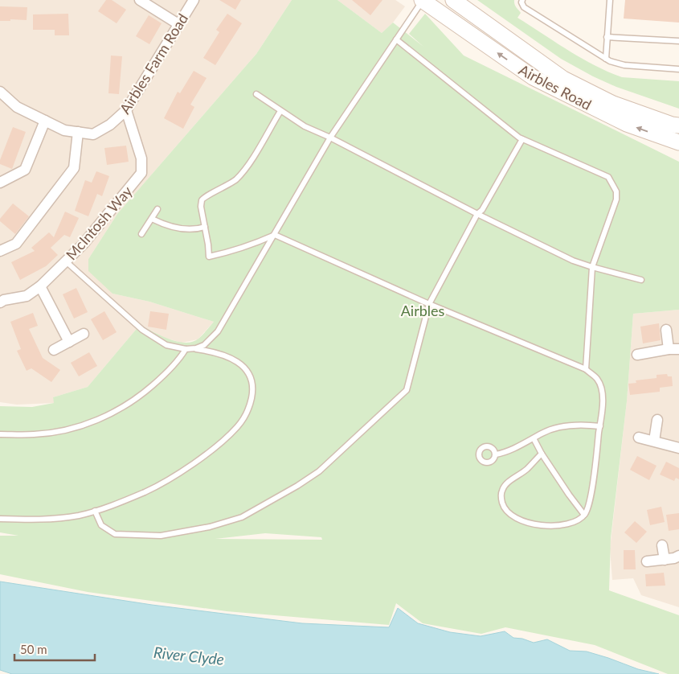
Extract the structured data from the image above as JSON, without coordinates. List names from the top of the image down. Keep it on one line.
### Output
{"streets":{"main road":["Airbles Road"],"street":["Airbles Farm Road","McIntosh Way"]},"crossings":[["Airbles Farm Road","McIntosh Way"]],"water":["River Clyde"],"parks":["Airbles"],"scale_bar":"50 m"}
